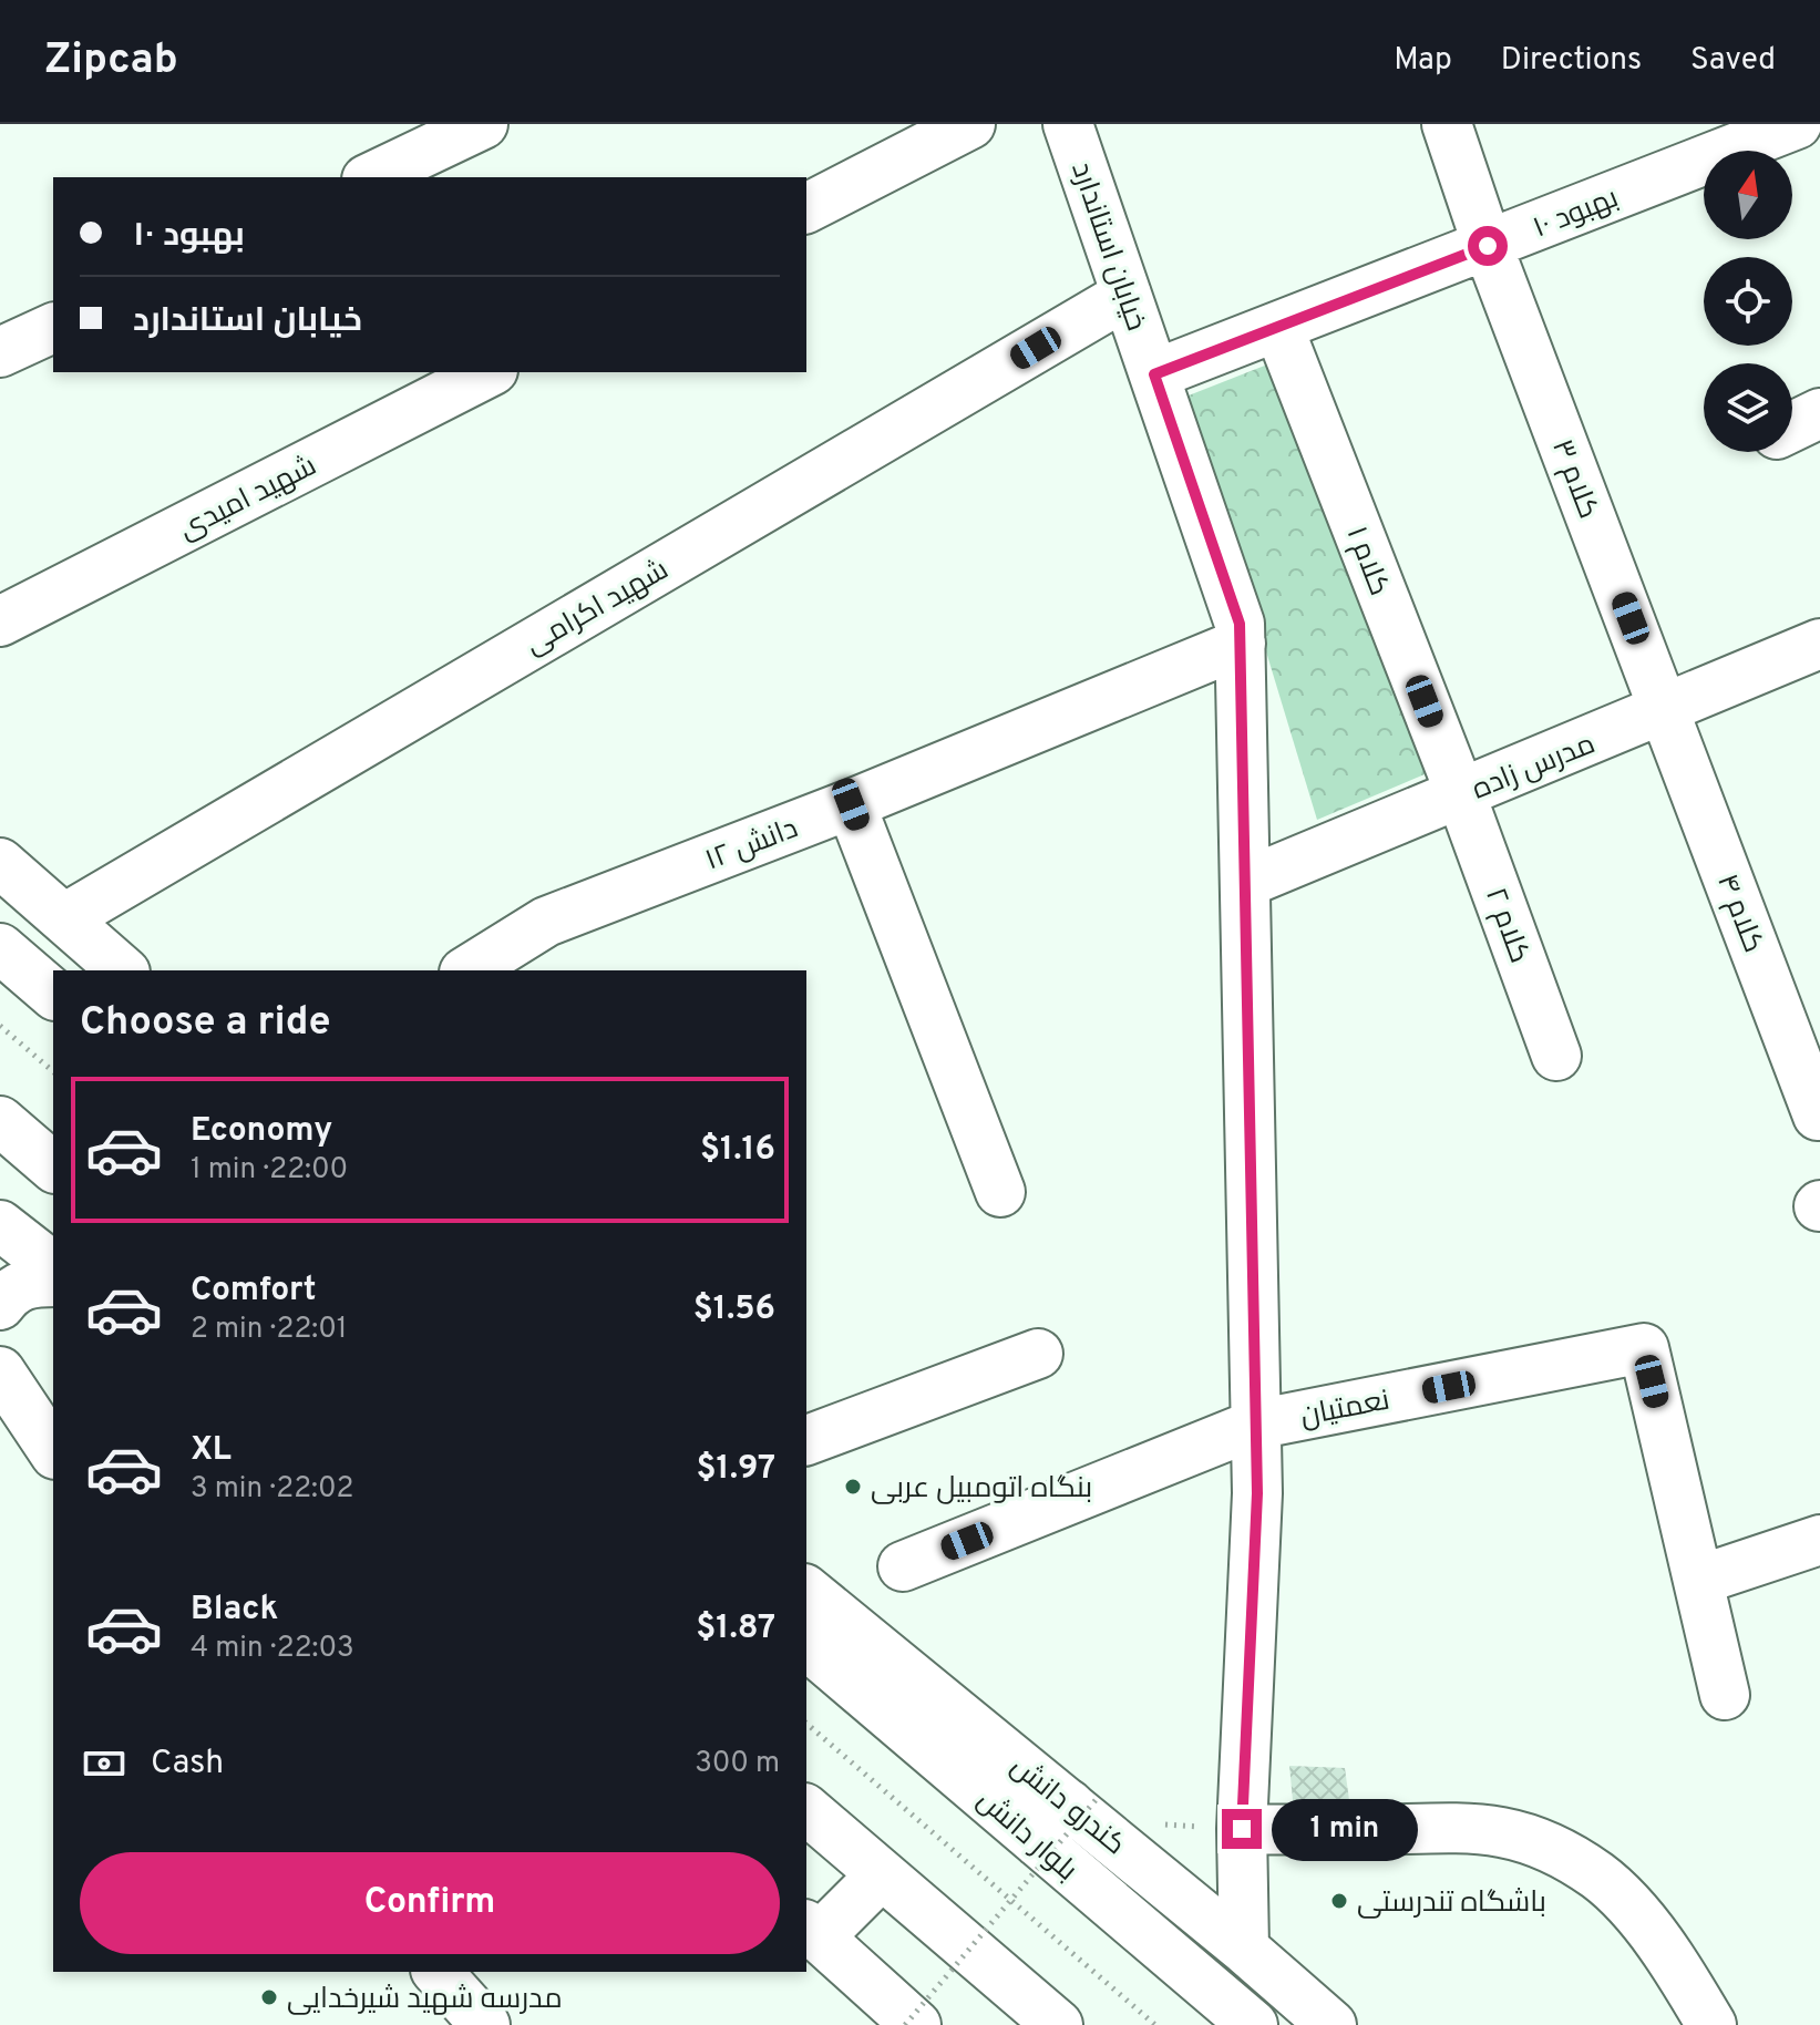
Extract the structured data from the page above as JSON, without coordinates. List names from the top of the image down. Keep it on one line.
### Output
{"streets":{"street":["بهبود ۱۰","خیابان استاندارد","کلام ۳","شهید امیدی","کلام ۱","شهید اکرامی","مدرس زاده","دانش ۱۲","کلام ۴","کلام ۲","نعمتیان","کندرو دانش","بلوار دانش"]},"crossings":[["بهبود ۱۰","خیابان استاندارد"],["بهبود ۱۰","کلام ۳"],["بهبود ۱۰","کلام ۱"],["خیابان استاندارد","شهید اکرامی"],["خیابان استاندارد","مدرس زاده"],["خیابان استاندارد","دانش ۱۲"],["خیابان استاندارد","نعمتیان"],["خیابان استاندارد","کندرو دانش"],["کلام ۳","مدرس زاده"],["کلام ۳","کلام ۴"],["کلام ۱","مدرس زاده"],["کلام ۱","کلام ۲"],["مدرس زاده","کلام ۴"],["مدرس زاده","کلام ۲"]],"places":["بنگاه اتومبیل عربی","باشگاه تندرستی","مدرسه شهید شیرخدایی"],"north":"top","page":{"header":"Zipcab","nav":["Map","Directions","Saved"],"banner":["بهبود ۱۰","خیابان استاندارد"],"heading":"Choose a ride","list":[{"name":"Economy","note":"1 min · 22:00","value":"$1.16"},{"name":"Comfort","note":"2 min · 22:01","value":"$1.56"},{"name":"XL","note":"3 min · 22:02","value":"$1.97"},{"name":"Black","note":"4 min · 22:03","value":"$1.87"}],"pay":["Cash","300 m"],"bubble":"1 min","buttons":"Confirm"}}
